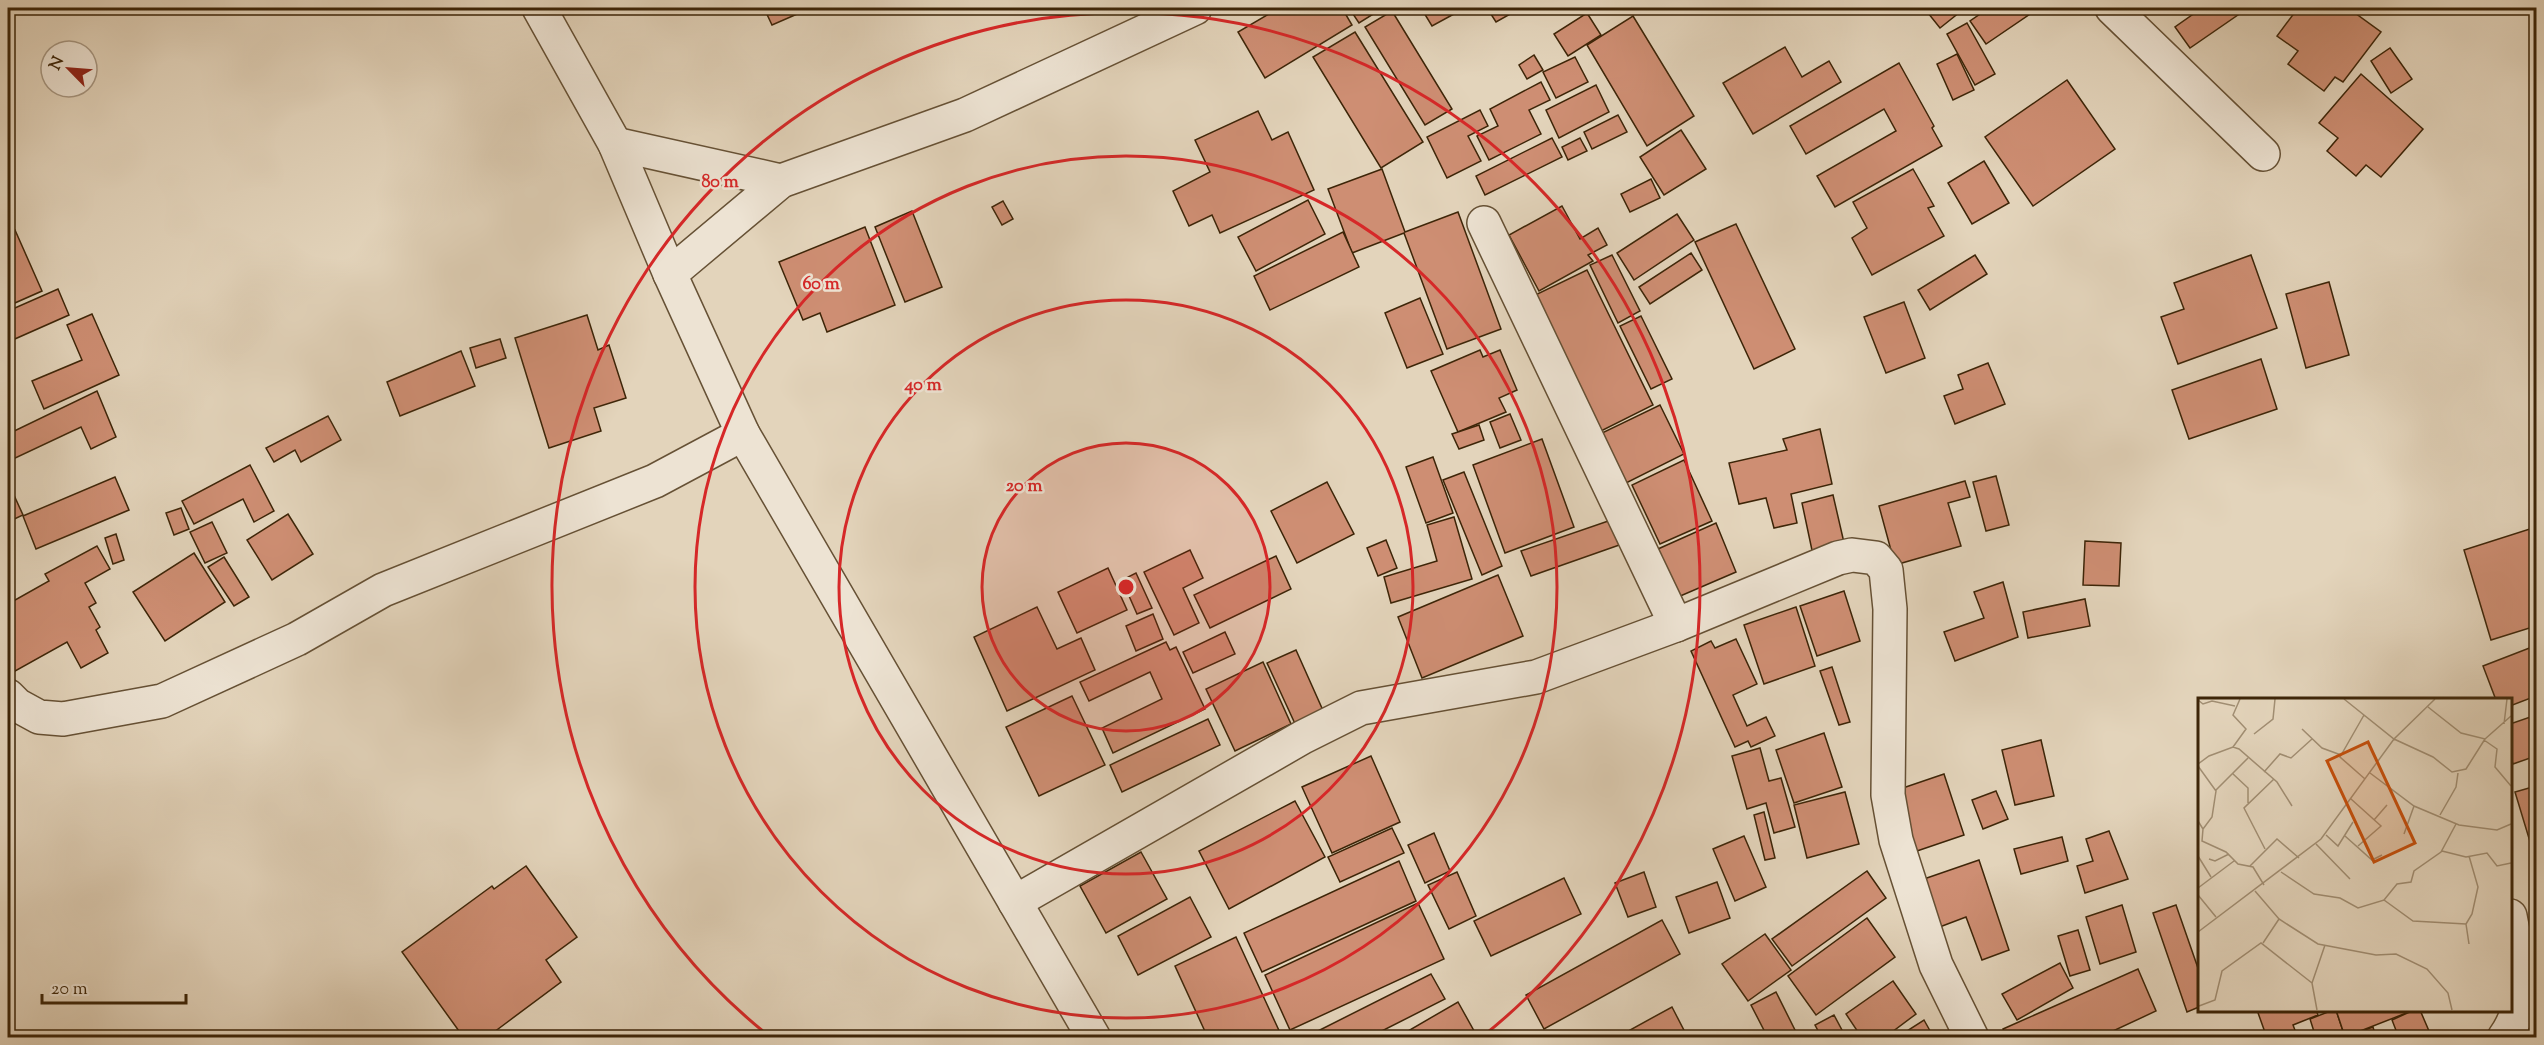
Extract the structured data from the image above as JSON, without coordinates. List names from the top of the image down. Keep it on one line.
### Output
{"scale_bar":"20 m","north":"top left","rings":["80 m","60 m","40 m","20 m"]}
